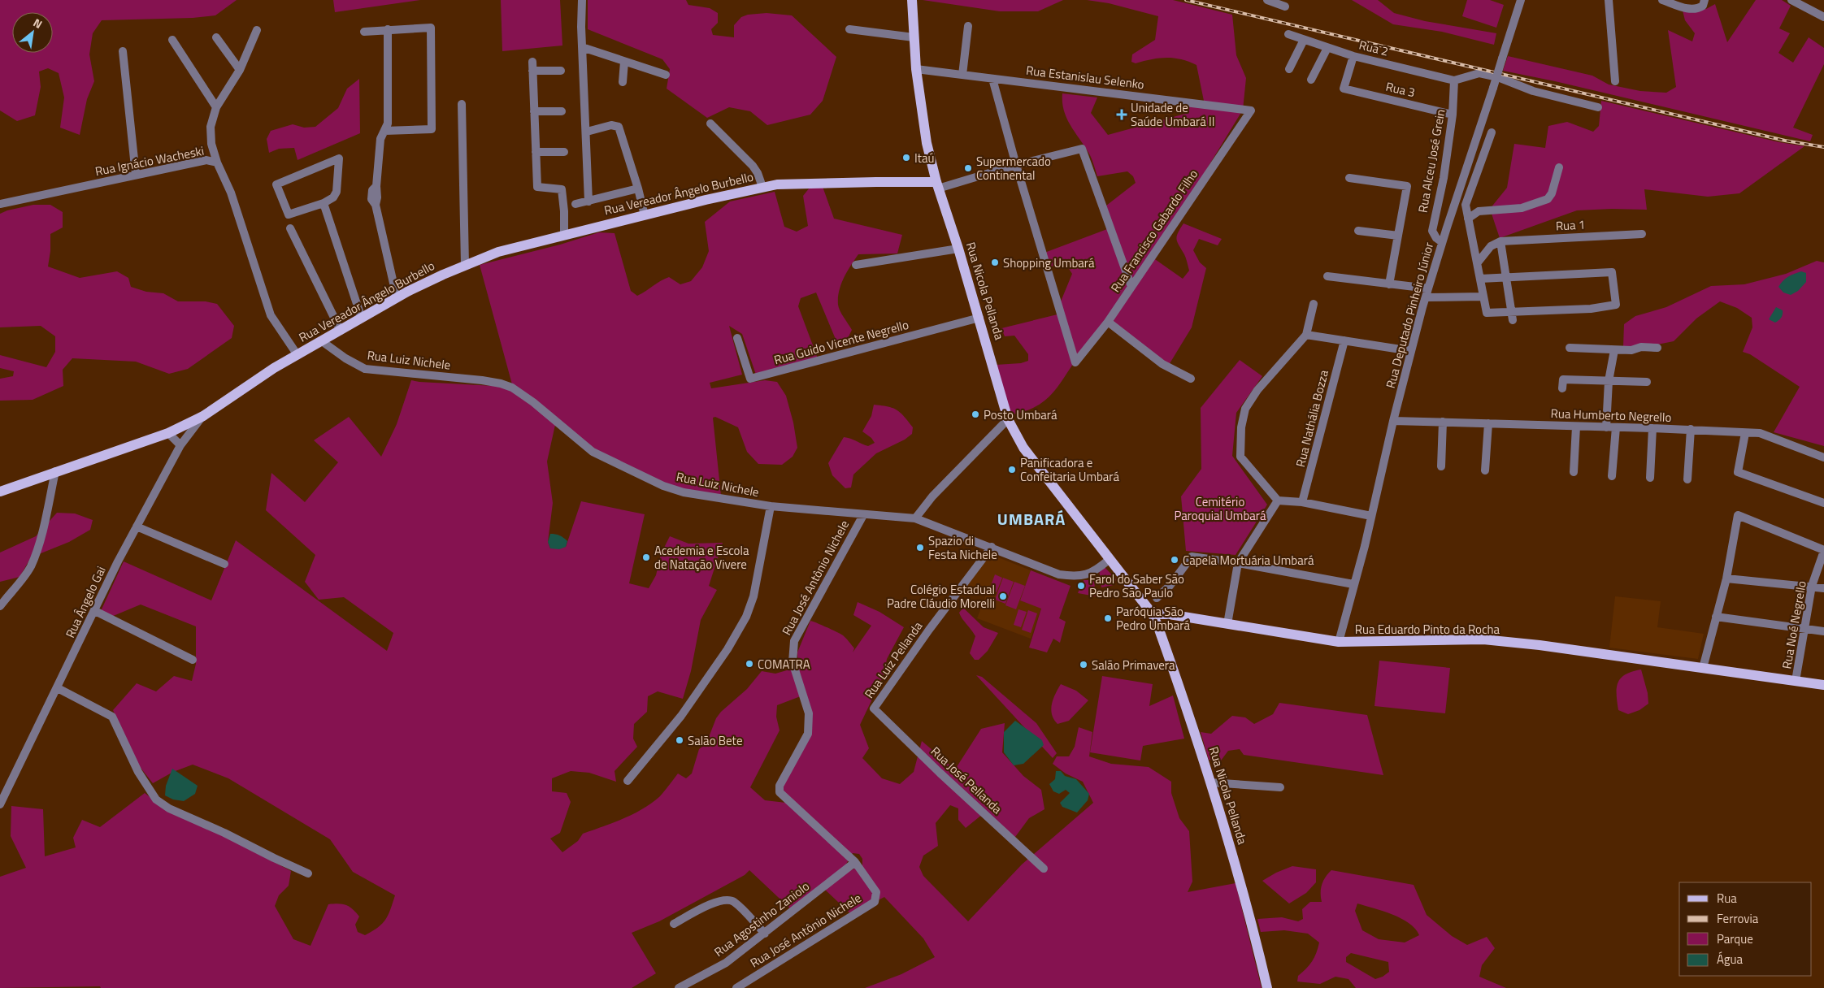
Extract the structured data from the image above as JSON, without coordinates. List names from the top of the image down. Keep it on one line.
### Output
{"streets":{"main road":["Rua Vereador Ângelo Burbello","Rua Nicola Pellanda","Rua Eduardo Pinto da Rocha"],"street":["Rua 2","Rua Estanislau Selenko","Rua 3","Rua Ignácio Wacheski","Rua Alceu José Grein","Rua 1","Rua Francisco Gabardo Filho","Rua Deputado Pinheiro Júnior","Rua Guido Vicente Negrello","Rua Luiz Nichele","Rua Humberto Negrello","Rua Nathália Bozza","Rua José Antônio Nichele","Rua Ângelo Gai","Rua Noé Negrello","Rua Luiz Pellanda","Rua José Pellanda","Rua Agostinho Zaniolo"]},"crossings":[["Rua 2","Rua 3"],["Rua 2","Rua Alceu José Grein"],["Rua Estanislau Selenko","Rua Francisco Gabardo Filho"],["Rua Estanislau Selenko","Rua Nicola Pellanda"],["Rua 3","Rua Alceu José Grein"],["Rua Ignácio Wacheski","Rua Vereador Ângelo Burbello"],["Rua Alceu José Grein","Rua Deputado Pinheiro Júnior"],["Rua Vereador Ângelo Burbello","Rua Nicola Pellanda"],["Rua Vereador Ângelo Burbello","Rua Luiz Nichele"],["Rua Vereador Ângelo Burbello","Rua Ângelo Gai"],["Rua Nicola Pellanda","Rua Guido Vicente Negrello"],["Rua Nicola Pellanda","Rua Luiz Nichele"],["Rua Nicola Pellanda","Rua Eduardo Pinto da Rocha"],["Rua Deputado Pinheiro Júnior","Rua Humberto Negrello"],["Rua Deputado Pinheiro Júnior","Rua Eduardo Pinto da Rocha"],["Rua Luiz Nichele","Rua José Antônio Nichele"],["Rua Luiz Nichele","Rua Luiz Pellanda"],["Rua José Antônio Nichele","Rua Agostinho Zaniolo"],["Rua Noé Negrello","Rua Eduardo Pinto da Rocha"],["Rua Luiz Pellanda","Rua José Pellanda"]],"districts":["UMBARÁ"],"parks":["Cemitério Paroquial Umbará"],"places":{"health":["Unidade de Saúde Umbará II"],"other":["Itaú","Supermercado Continental","Shopping Umbará","Posto Umbará","Panificadora e Confeitaria Umbará","Spazio di Festa Nichele","Acedemia e Escola de Natação Vivere","Capela Mortuária Umbará","Farol do Saber São Pedro São Paulo","Colégio Estadual Padre Cláudio Morelli","Paróquia São Pedro Umbará","COMATRA","Salão Primavera","Salão Bete"]},"legend":["Rua","Ferrovia","Parque","Água"],"north":"top right"}
